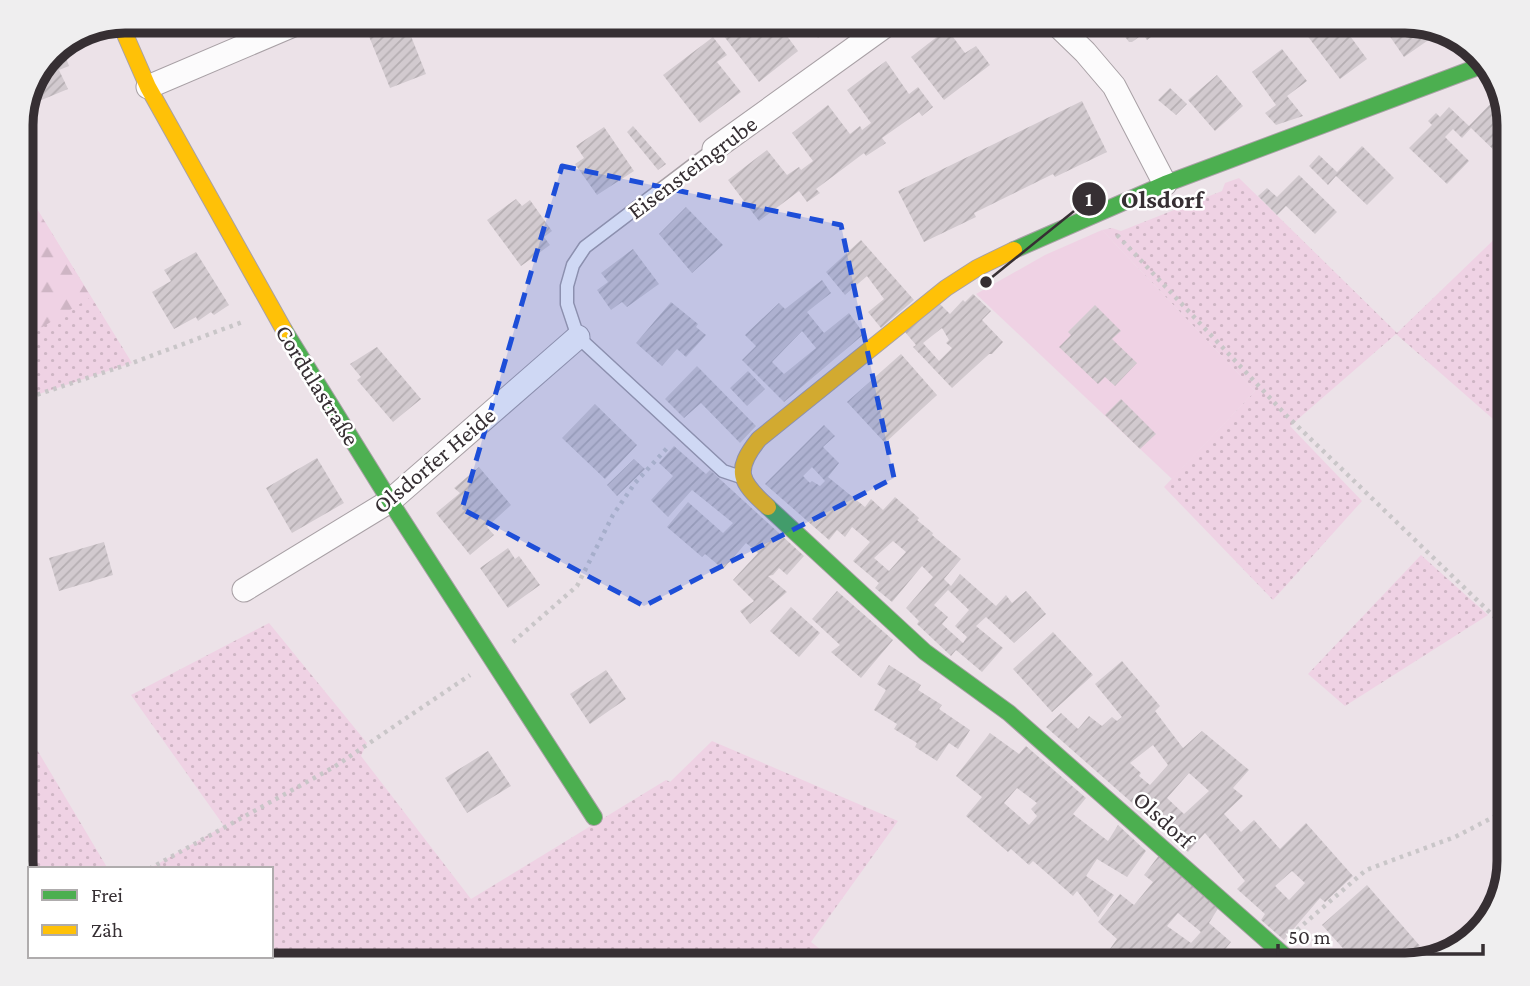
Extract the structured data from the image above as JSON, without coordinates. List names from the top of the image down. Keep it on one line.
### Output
{"streets":{"street":["Eisensteingrube","Cordulastraße","Olsdorfer Heide","Olsdorf"]},"crossings":[["Eisensteingrube","Olsdorfer Heide"],["Cordulastraße","Olsdorfer Heide"]],"places":["Olsdorf"],"legend":["Frei","Zäh"],"scale_bar":"50 m"}
